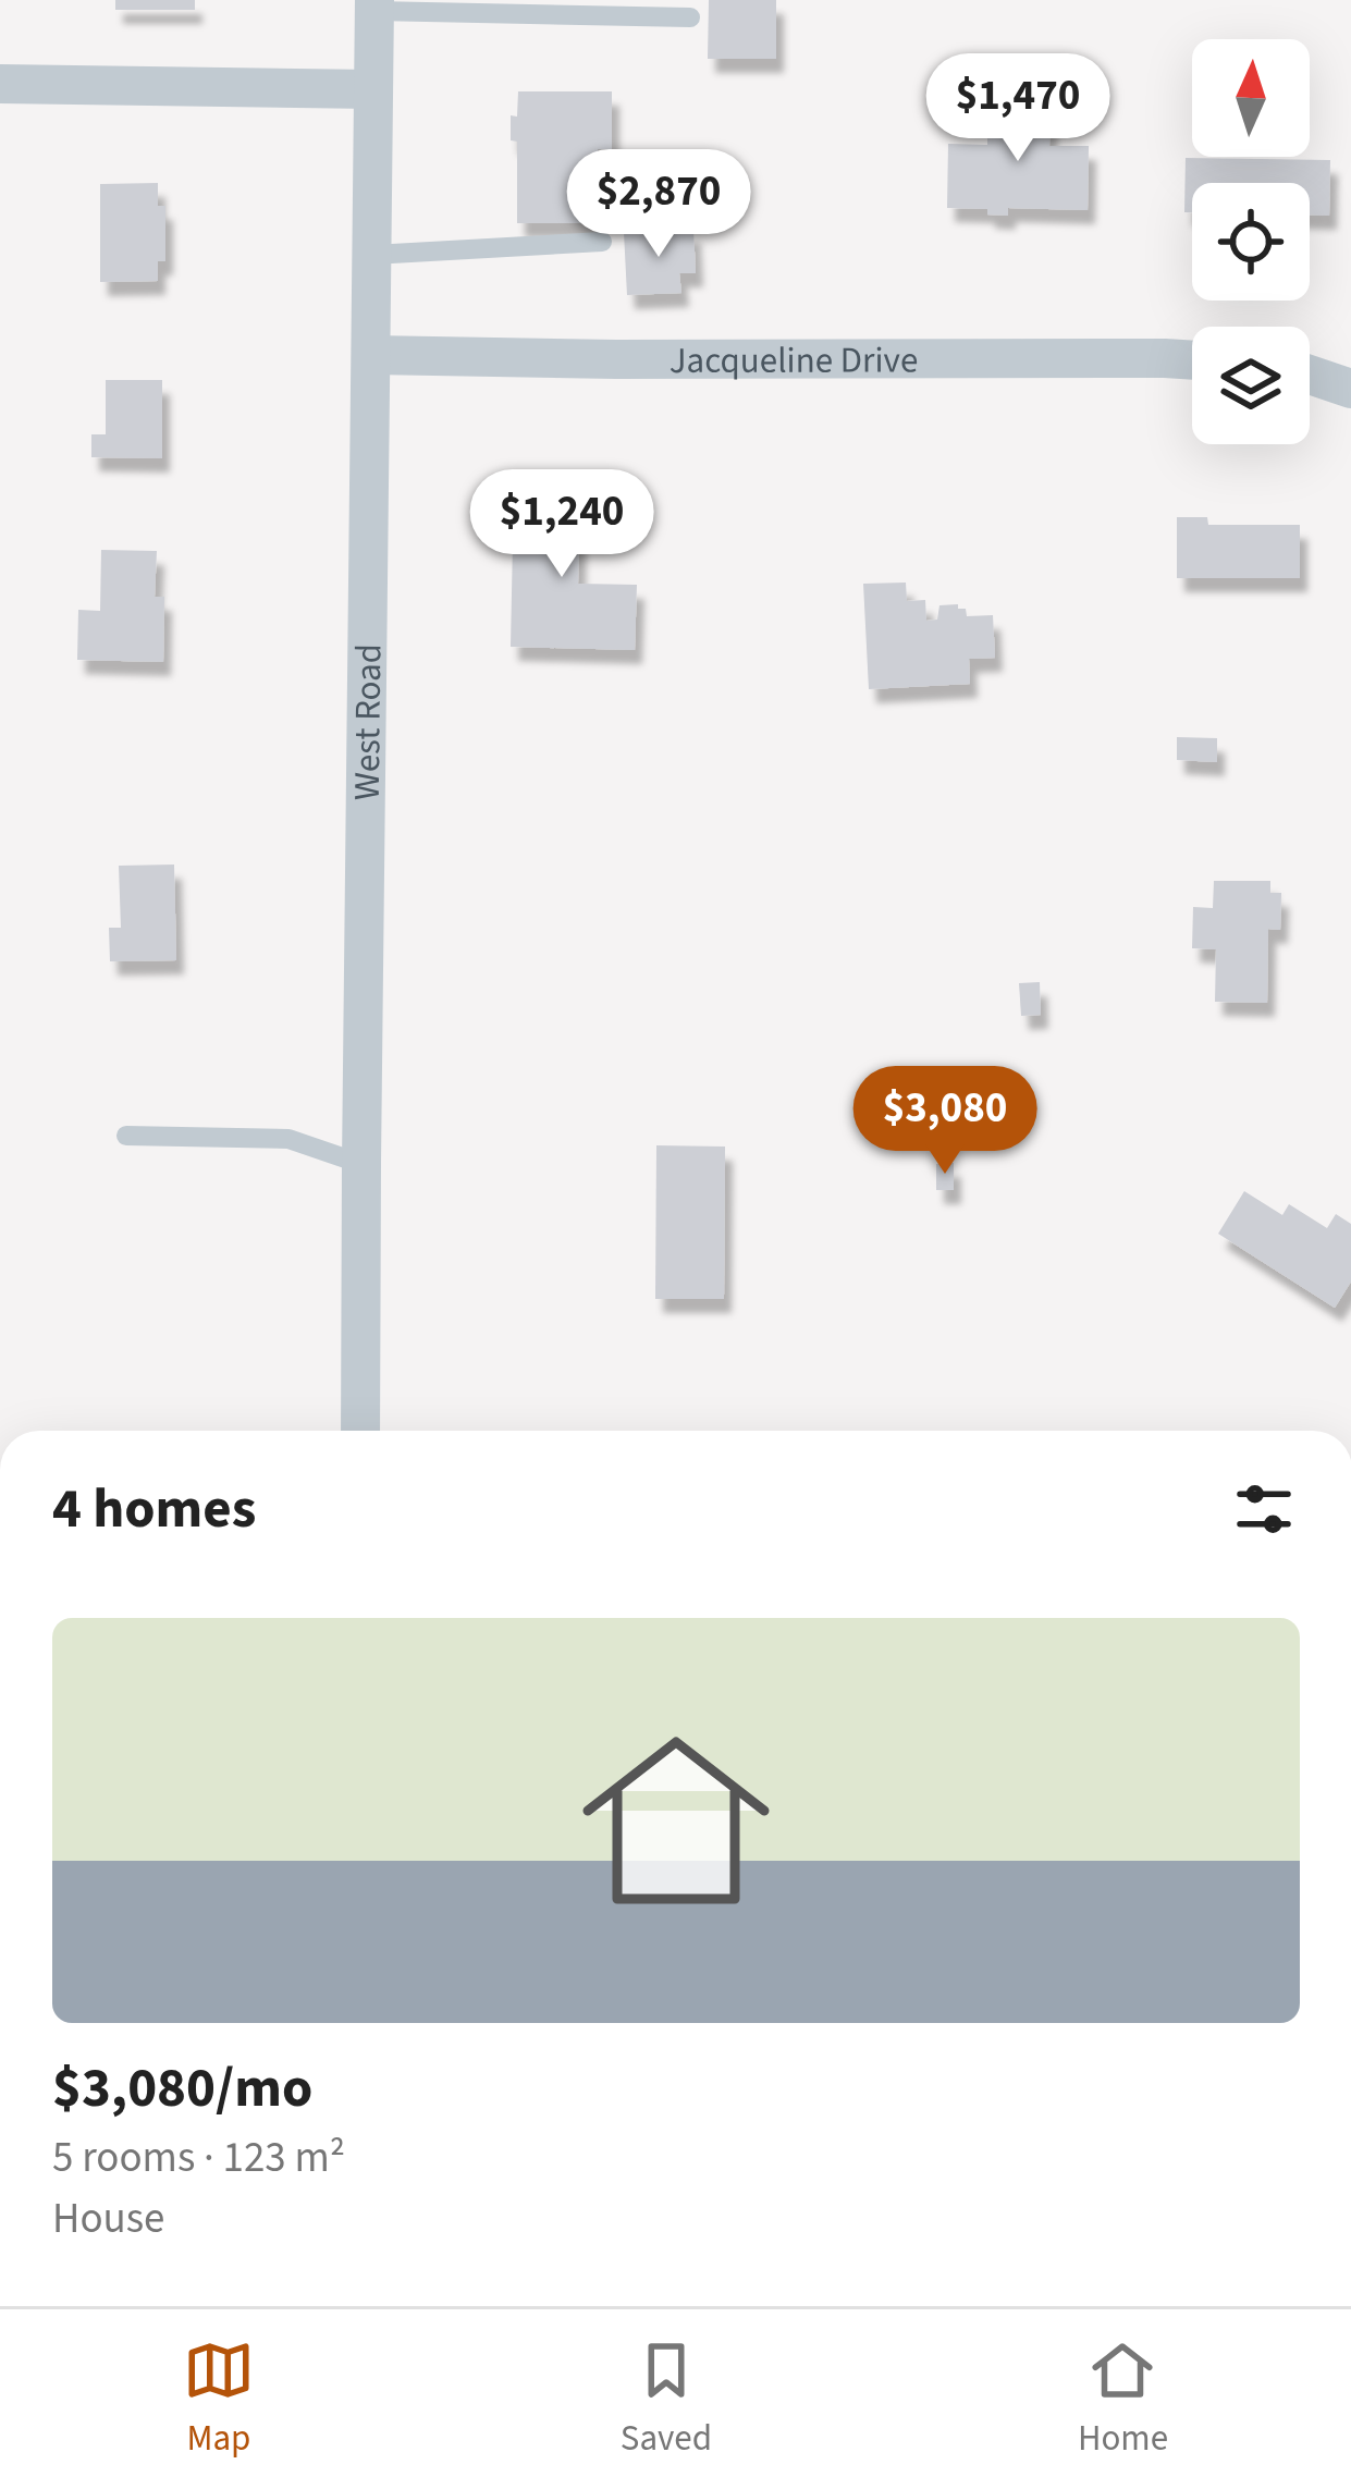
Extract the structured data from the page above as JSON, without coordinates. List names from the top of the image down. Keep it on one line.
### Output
{"streets":{"street":["Jacqueline Drive","West Road"]},"crossings":[["Jacqueline Drive","West Road"]],"north":"top","page":{"price":["$1,470","$2,870","$1,240","$3,080"],"heading":"4 homes","list":[{"name":"$3,080/mo","note":"5 rooms · 123 m² · House"}],"tabs":["Map","Saved","Home"]}}
